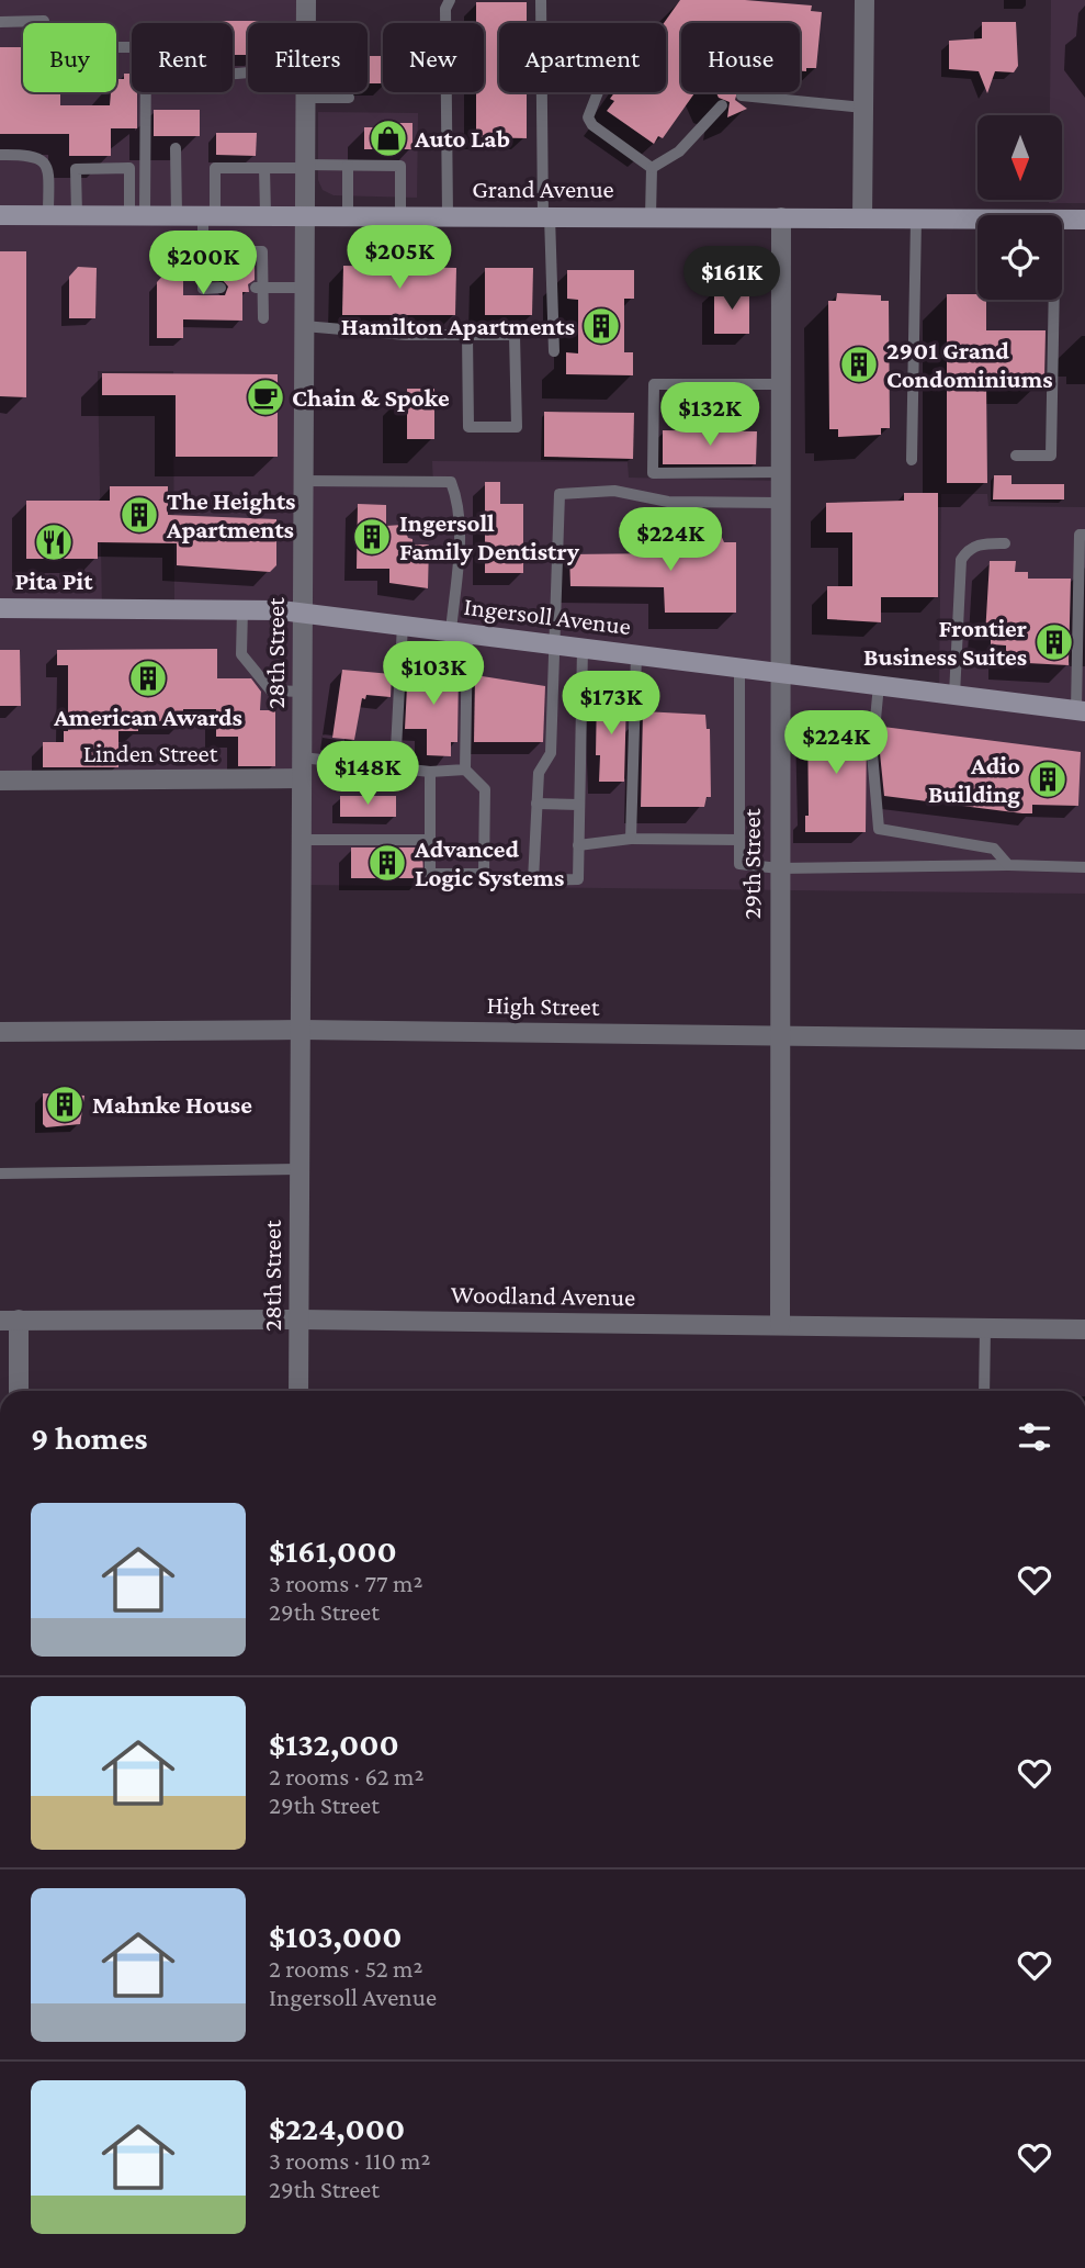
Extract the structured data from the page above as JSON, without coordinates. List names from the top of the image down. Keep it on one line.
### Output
{"streets":{"main road":["Grand Avenue","Ingersoll Avenue"],"street":["28th Street","Linden Street","29th Street","High Street","Woodland Avenue"]},"crossings":[["Grand Avenue","28th Street"],["Grand Avenue","29th Street"],["Ingersoll Avenue","28th Street"],["Ingersoll Avenue","29th Street"],["28th Street","Linden Street"],["28th Street","High Street"],["28th Street","Woodland Avenue"],["29th Street","High Street"],["29th Street","Woodland Avenue"]],"places":{"shop":["Auto Lab"],"building":["Hamilton Apartments","2901 Grand Condominiums","The Heights Apartments","Ingersoll Family Dentistry","Frontier Business Suites","American Awards","Adio Building","Advanced Logic Systems","Mahnke House"],"cafe":["Chain & Spoke"],"restaurant":["Pita Pit"]},"north":"bottom","page":{"chip":["Buy","Rent","Filters","New","Apartment","House"],"price":["$205K","$200K","$161K","$132K","$224K","$103K","$173K","$224K","$148K"],"heading":"9 homes","list":[{"name":"$161,000","note":"3 rooms · 77 m² · 29th Street"},{"name":"$132,000","note":"2 rooms · 62 m² · 29th Street"},{"name":"$103,000","note":"2 rooms · 52 m² · Ingersoll Avenue"},{"name":"$224,000","note":"3 rooms · 110 m² · 29th Street"}]}}
